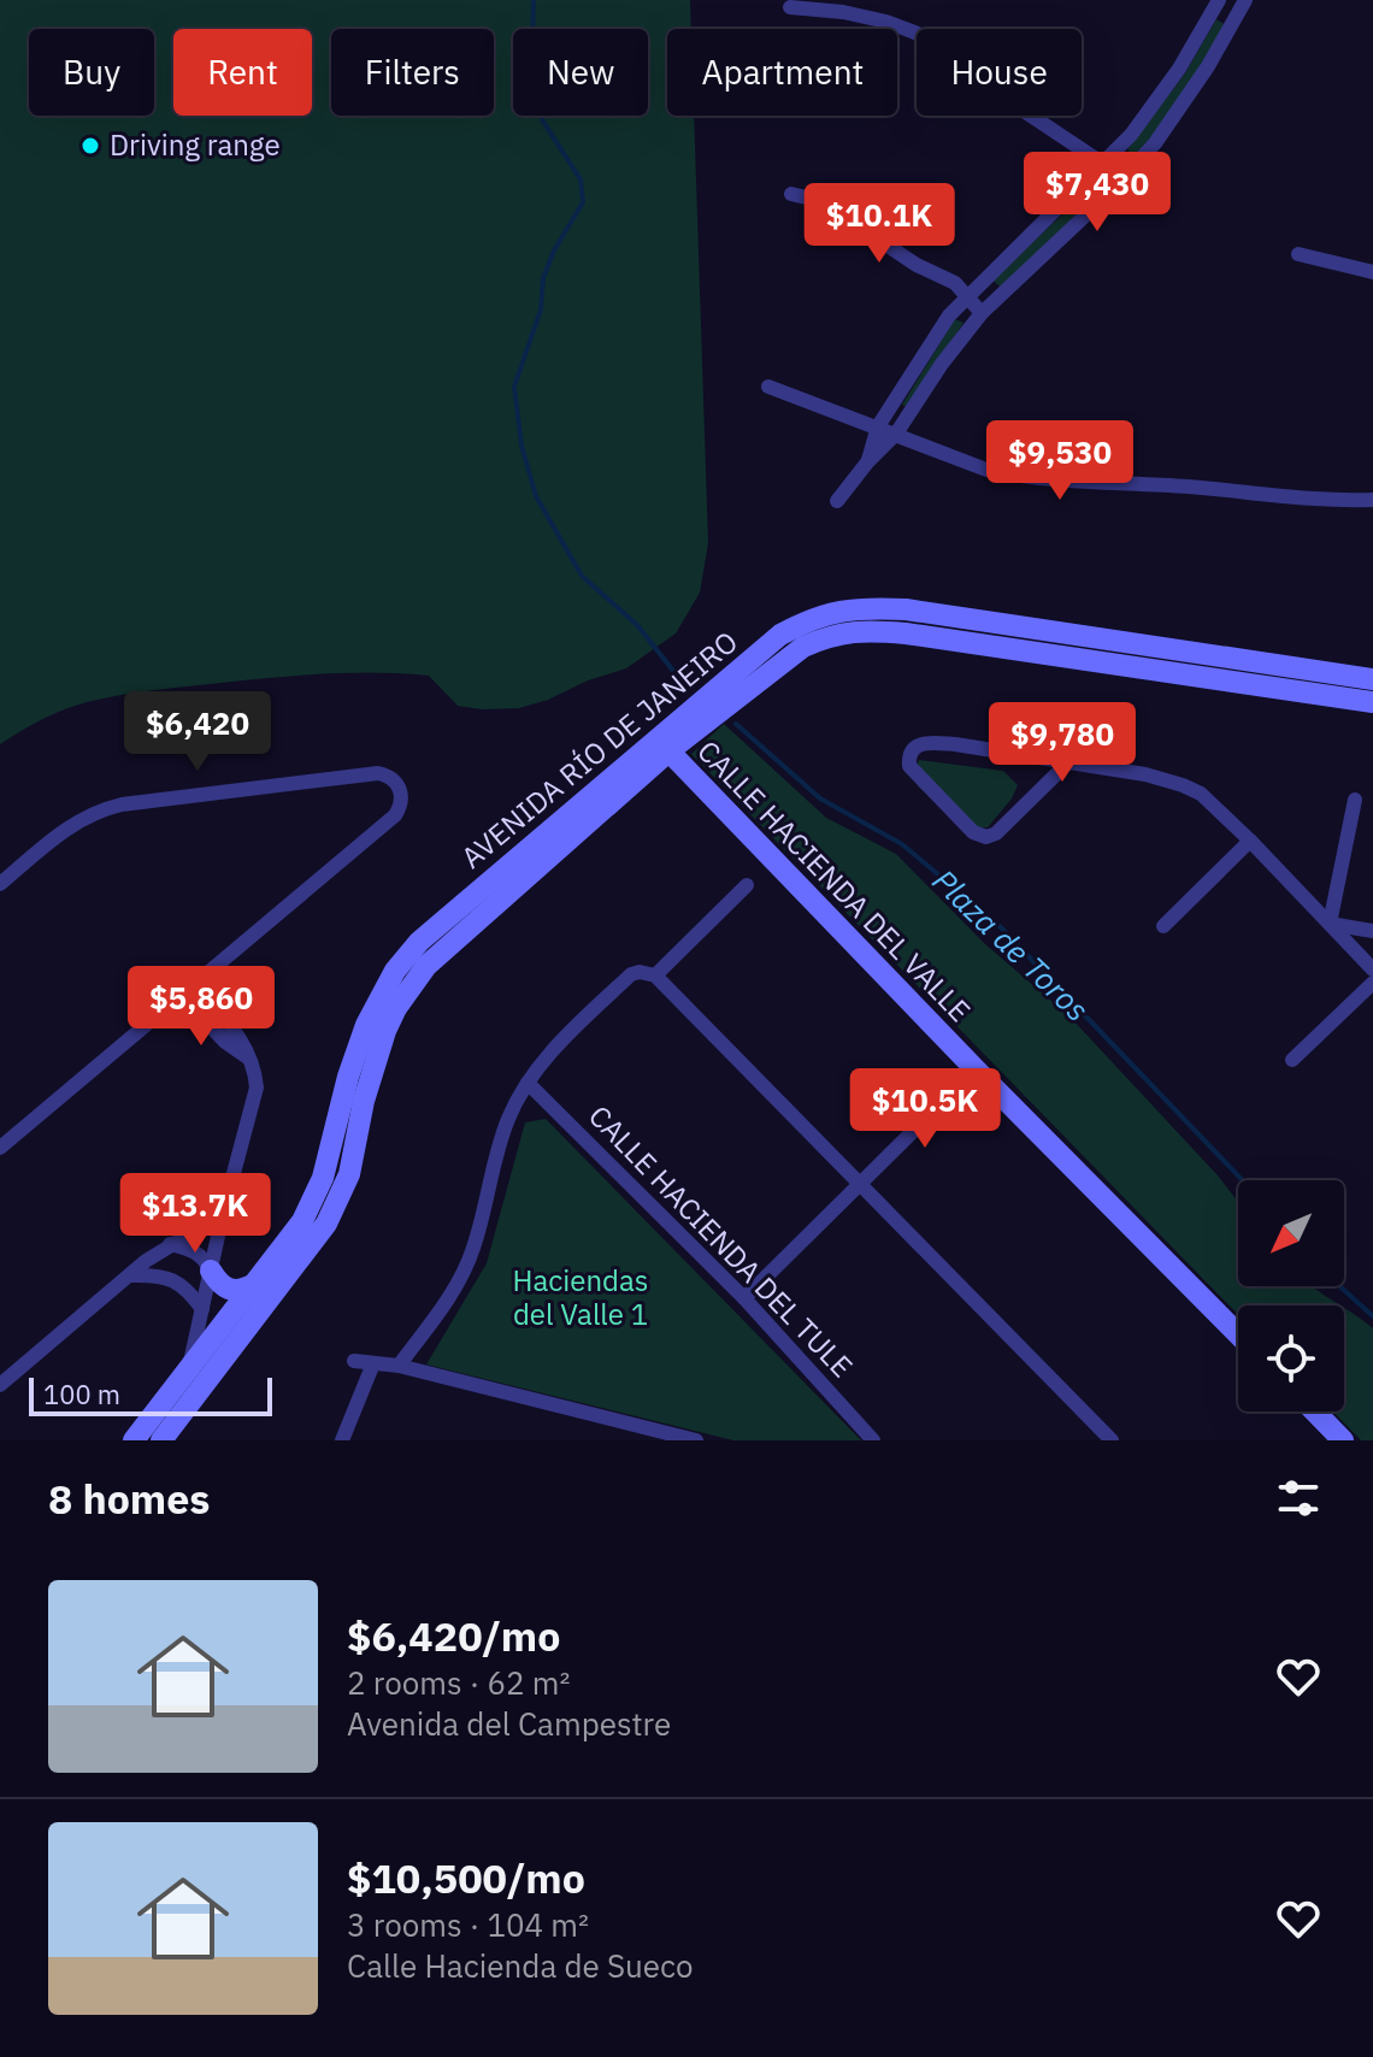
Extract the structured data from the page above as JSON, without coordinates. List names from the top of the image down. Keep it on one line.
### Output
{"streets":{"main road":["AVENIDA RÍO DE JANEIRO","CALLE HACIENDA DEL VALLE"],"street":["CALLE HACIENDA DEL TULE"]},"crossings":[["AVENIDA RÍO DE JANEIRO","CALLE HACIENDA DEL VALLE"]],"water":["Plaza de Toros"],"parks":["Haciendas del Valle 1"],"places":["Driving range"],"scale_bar":"100 m","north":"bottom left","page":{"chip":["Buy","Rent","Filters","New","Apartment","House"],"price":["$7,430","$10.1K","$9,530","$6,420","$9,780","$5,860","$10.5K","$13.7K"],"scale":"100 m","heading":"8 homes","list":[{"name":"$6,420/mo","note":"2 rooms · 62 m² · Avenida del Campestre"},{"name":"$10,500/mo","note":"3 rooms · 104 m² · Calle Hacienda de Sueco"}]}}
